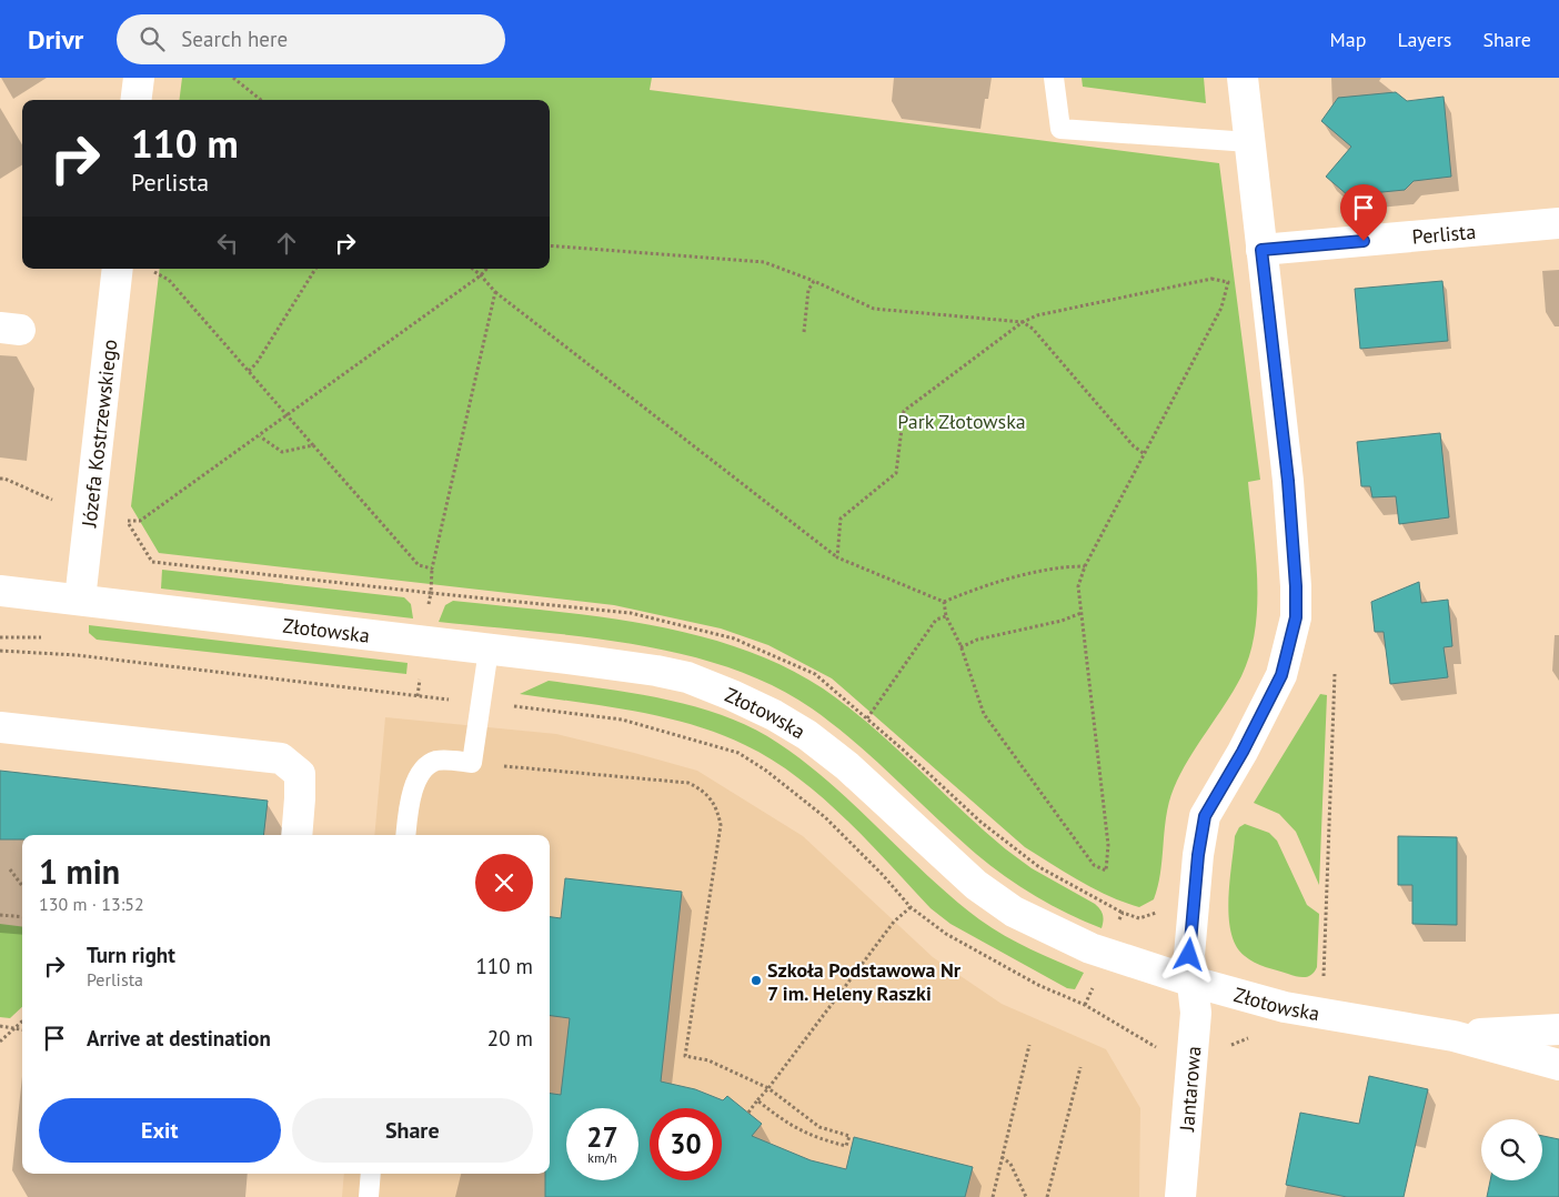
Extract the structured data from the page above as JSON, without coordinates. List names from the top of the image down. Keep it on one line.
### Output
{"streets":{"street":["Perlista","Józefa Kostrzewskiego","Złotowska","Jantarowa"]},"crossings":[["Perlista","Jantarowa"],["Józefa Kostrzewskiego","Złotowska"],["Złotowska","Jantarowa"]],"parks":["Park Złotowska"],"places":["Szkoła Podstawowa Nr 7 im. Heleny Raszki"],"page":{"header":"Drivr","search":"Search here","nav":["Map","Layers","Share"],"turn":["110 m","Perlista"],"heading":["1 min","130 m · 13:52"],"list":[{"name":"Turn right","note":"Perlista","value":"110 m"},{"name":"Arrive at destination","value":"20 m"}],"buttons":["Exit","Share"],"speed":"27 km/h","limit":"30"}}
